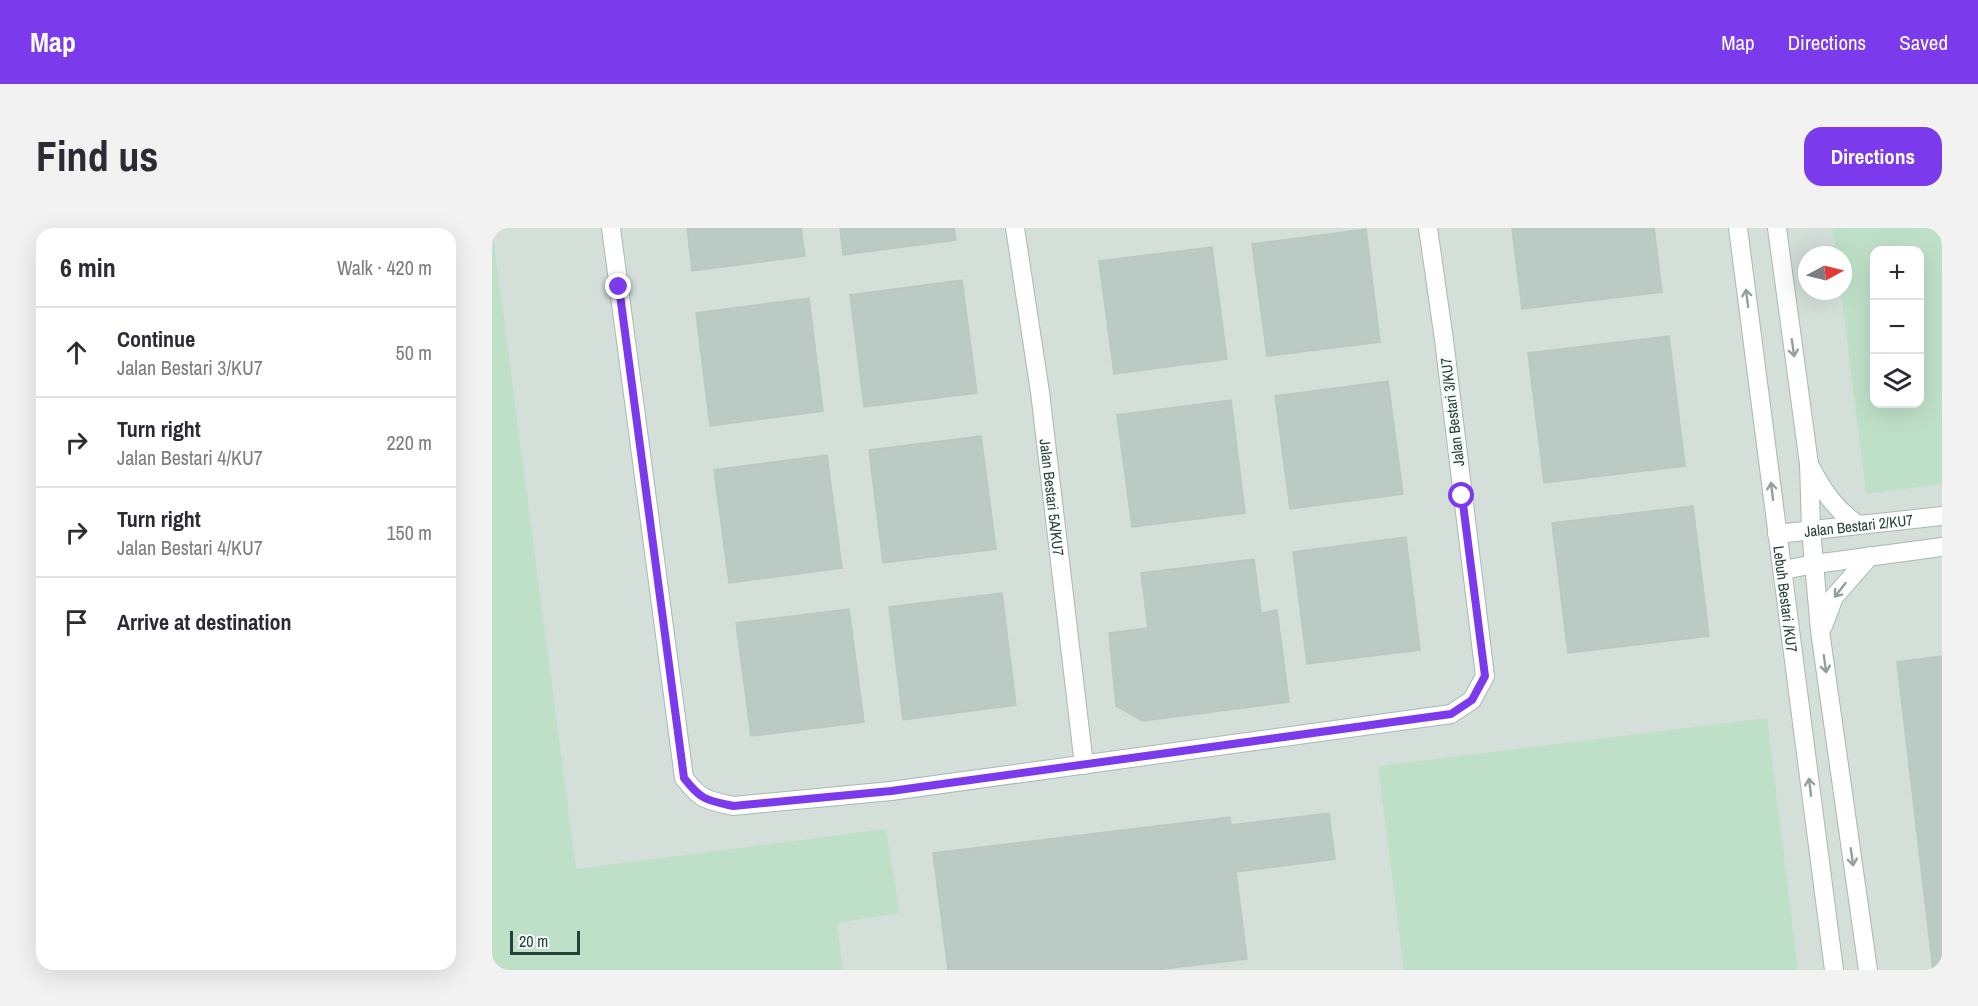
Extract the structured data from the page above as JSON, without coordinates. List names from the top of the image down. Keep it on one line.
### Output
{"streets":{"street":["Jalan Bestari 3/KU7","Jalan Bestari 5A/KU7","Jalan Bestari 2/KU7","Lebuh Bestari /KU7"]},"crossings":[["Jalan Bestari 3/KU7","Jalan Bestari 5A/KU7"],["Jalan Bestari 2/KU7","Lebuh Bestari /KU7"]],"scale_bar":"20 m","north":"right","page":{"header":"Map","nav":["Map","Directions","Saved"],"buttons":"Directions","title":"Find us","heading":["6 min","Walk · 420 m"],"map_buttons":["+","−"],"list":[["Continue","Jalan Bestari 3/KU7","50 m"],["Turn right","Jalan Bestari 4/KU7","220 m"],["Turn right","Jalan Bestari 4/KU7","150 m"],"Arrive at destination"],"scale":"20 m"}}
